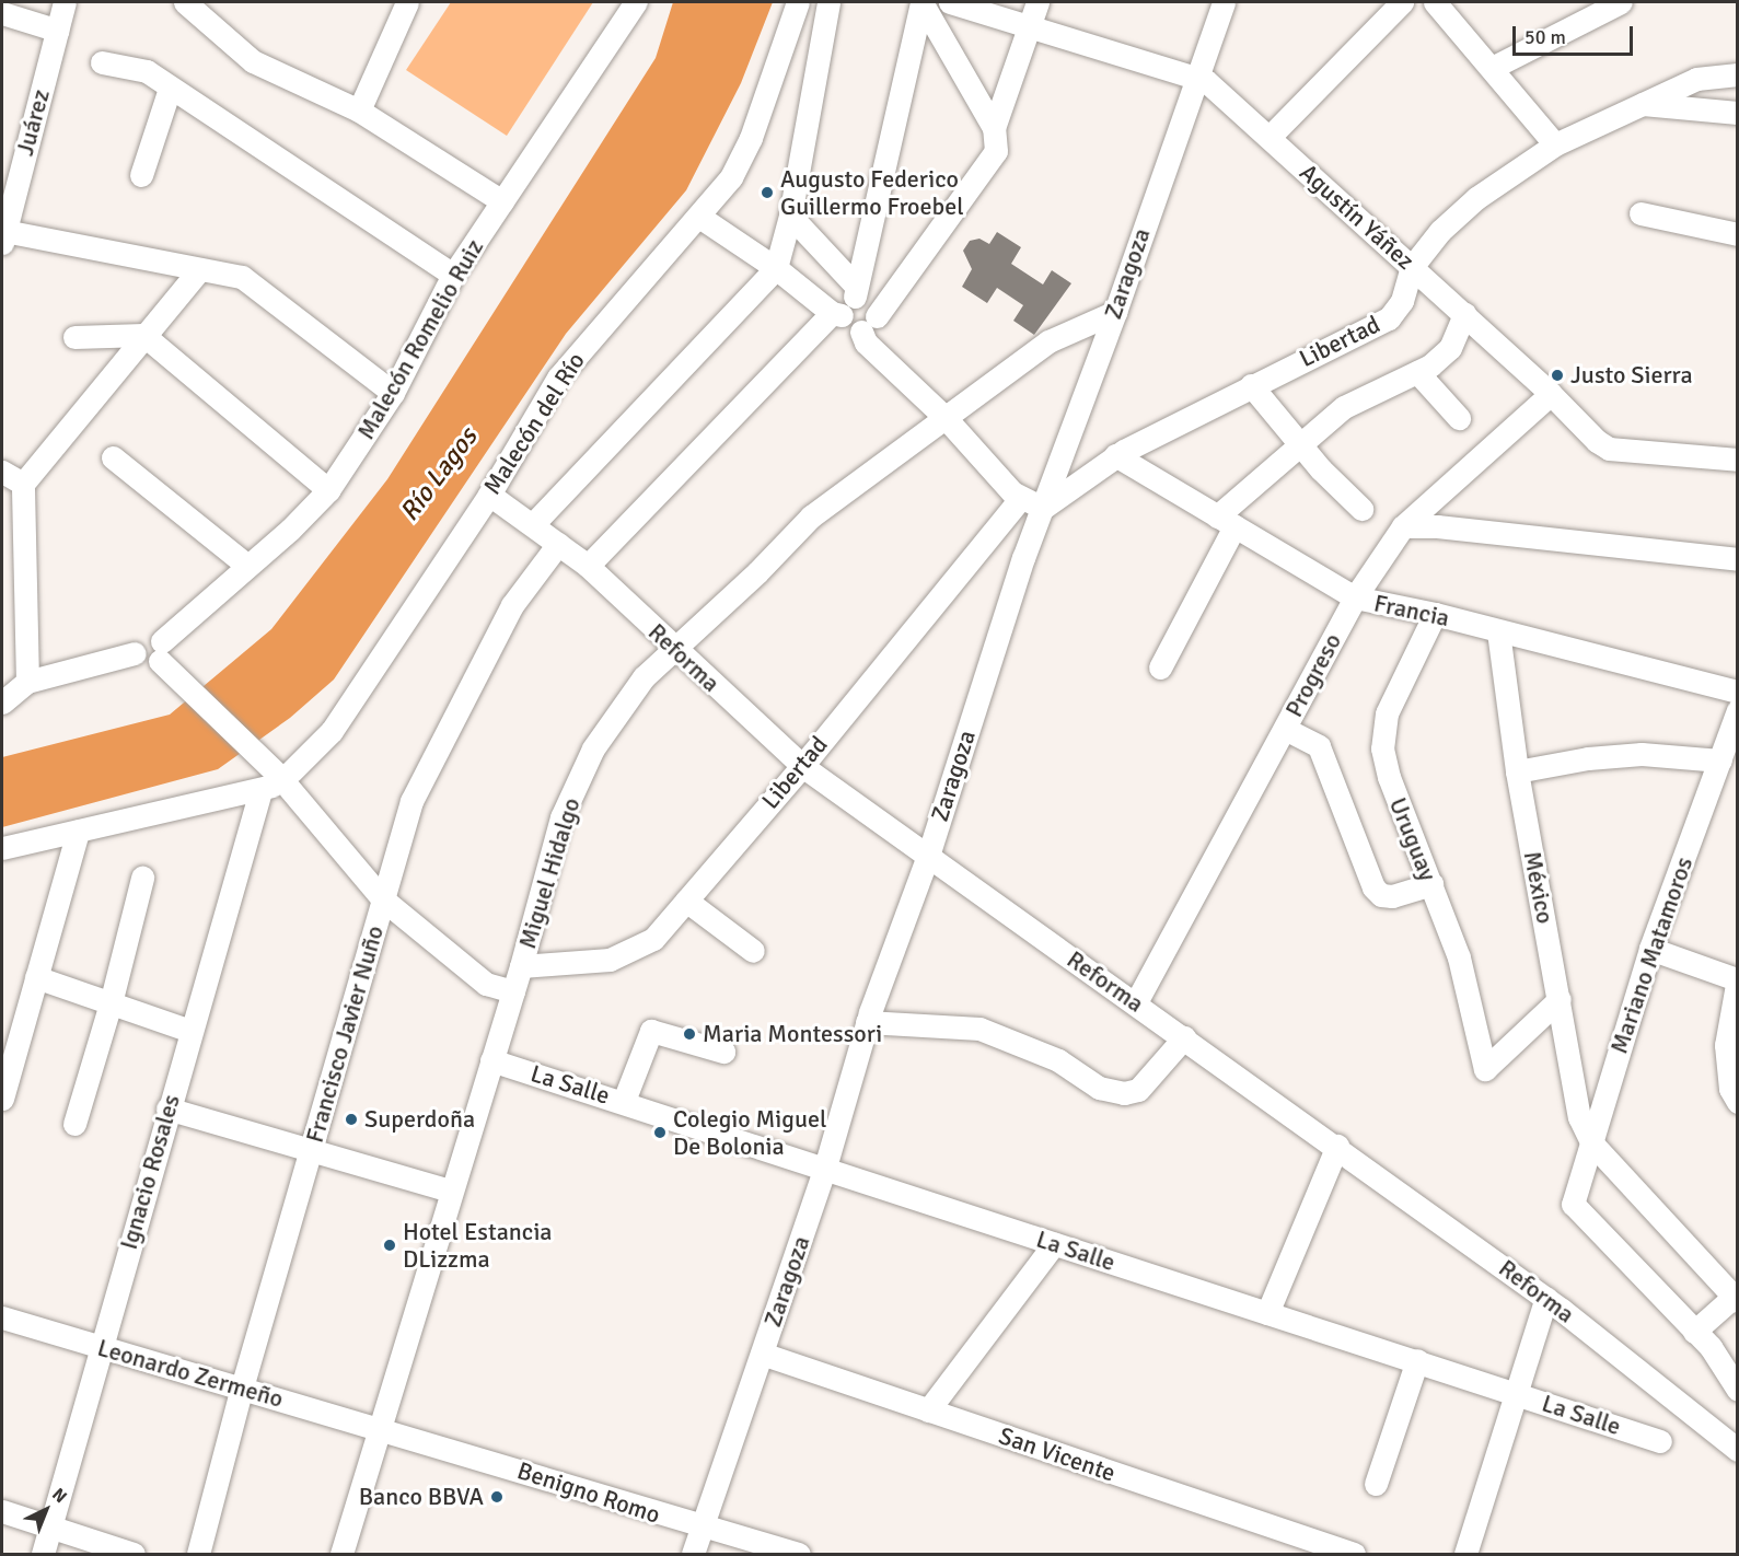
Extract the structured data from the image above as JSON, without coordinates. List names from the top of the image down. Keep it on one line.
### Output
{"streets":{"street":["Juárez","Agustín Yáñez","Zaragoza","Malecón Romelio Ruiz","Libertad","Malecón del Río","Francia","Reforma","Progreso","Uruguay","Miguel Hidalgo","México","Mariano Matamoros","Francisco Javier Nuño","La Salle","Ignacio Rosales","Leonardo Zermeño","San Vicente","Benigno Romo"]},"crossings":[["Agustín Yáñez","Zaragoza"],["Agustín Yáñez","Libertad"],["Agustín Yáñez","Progreso"],["Zaragoza","Libertad"],["Zaragoza","Reforma"],["Zaragoza","Miguel Hidalgo"],["Zaragoza","La Salle"],["Zaragoza","San Vicente"],["Zaragoza","Benigno Romo"],["Libertad","Francia"],["Libertad","Reforma"],["Libertad","Miguel Hidalgo"],["Malecón del Río","Reforma"],["Malecón del Río","Ignacio Rosales"],["Francia","Progreso"],["Francia","Uruguay"],["Francia","México"],["Reforma","Progreso"],["Reforma","Miguel Hidalgo"],["Reforma","Francisco Javier Nuño"],["Uruguay","México"],["Miguel Hidalgo","La Salle"],["Miguel Hidalgo","Leonardo Zermeño"],["Miguel Hidalgo","Benigno Romo"],["México","Mariano Matamoros"],["Francisco Javier Nuño","Leonardo Zermeño"],["Ignacio Rosales","Leonardo Zermeño"],["Leonardo Zermeño","Benigno Romo"]],"water":["Río Lagos"],"places":["Augusto Federico Guillermo Froebel","Justo Sierra","Maria Montessori","Superdoña","Colegio Miguel De Bolonia","Hotel Estancia DLizzma","Banco BBVA"],"scale_bar":"50 m","north":"top right"}
